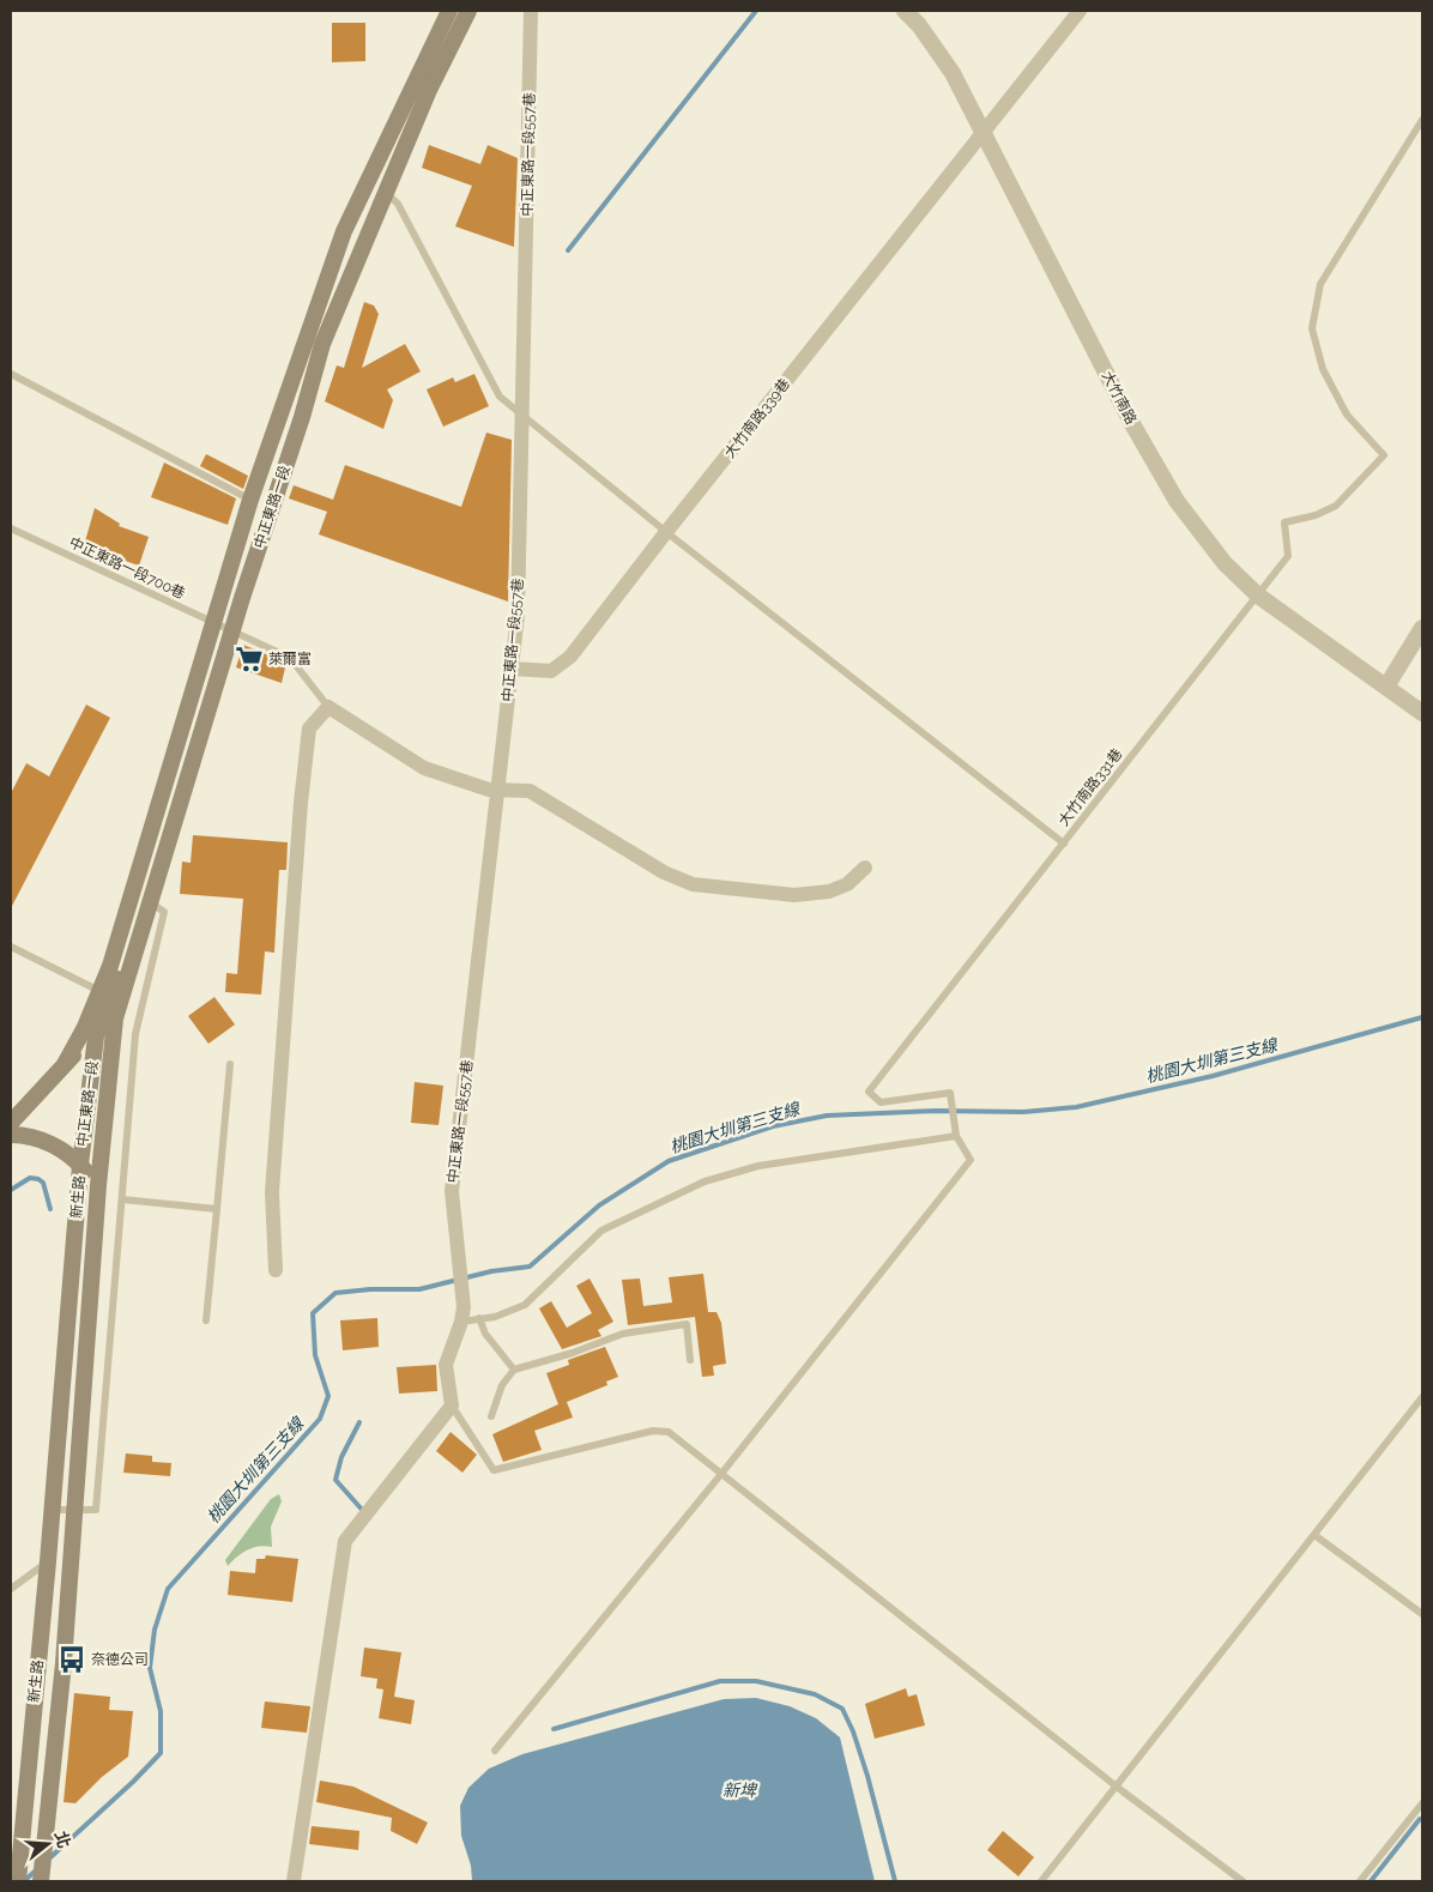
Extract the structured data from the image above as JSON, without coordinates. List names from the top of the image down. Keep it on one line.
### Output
{"streets":{"main road":["中正東路一段","新生路"],"street":["中正東路一段557巷","大竹南路","大竹南路339巷"],"lane":["中正東路一段700巷","大竹南路331巷"]},"crossings":[["中正東路一段557巷","大竹南路339巷"],["大竹南路","大竹南路339巷"],["大竹南路","大竹南路331巷"],["中正東路一段","中正東路一段700巷"],["中正東路一段","新生路"]],"water":["桃園大圳第三支線","新埤"],"places":{"supermarket":["萊爾富"],"bus stop":["奈德公司"]},"north":"right"}
